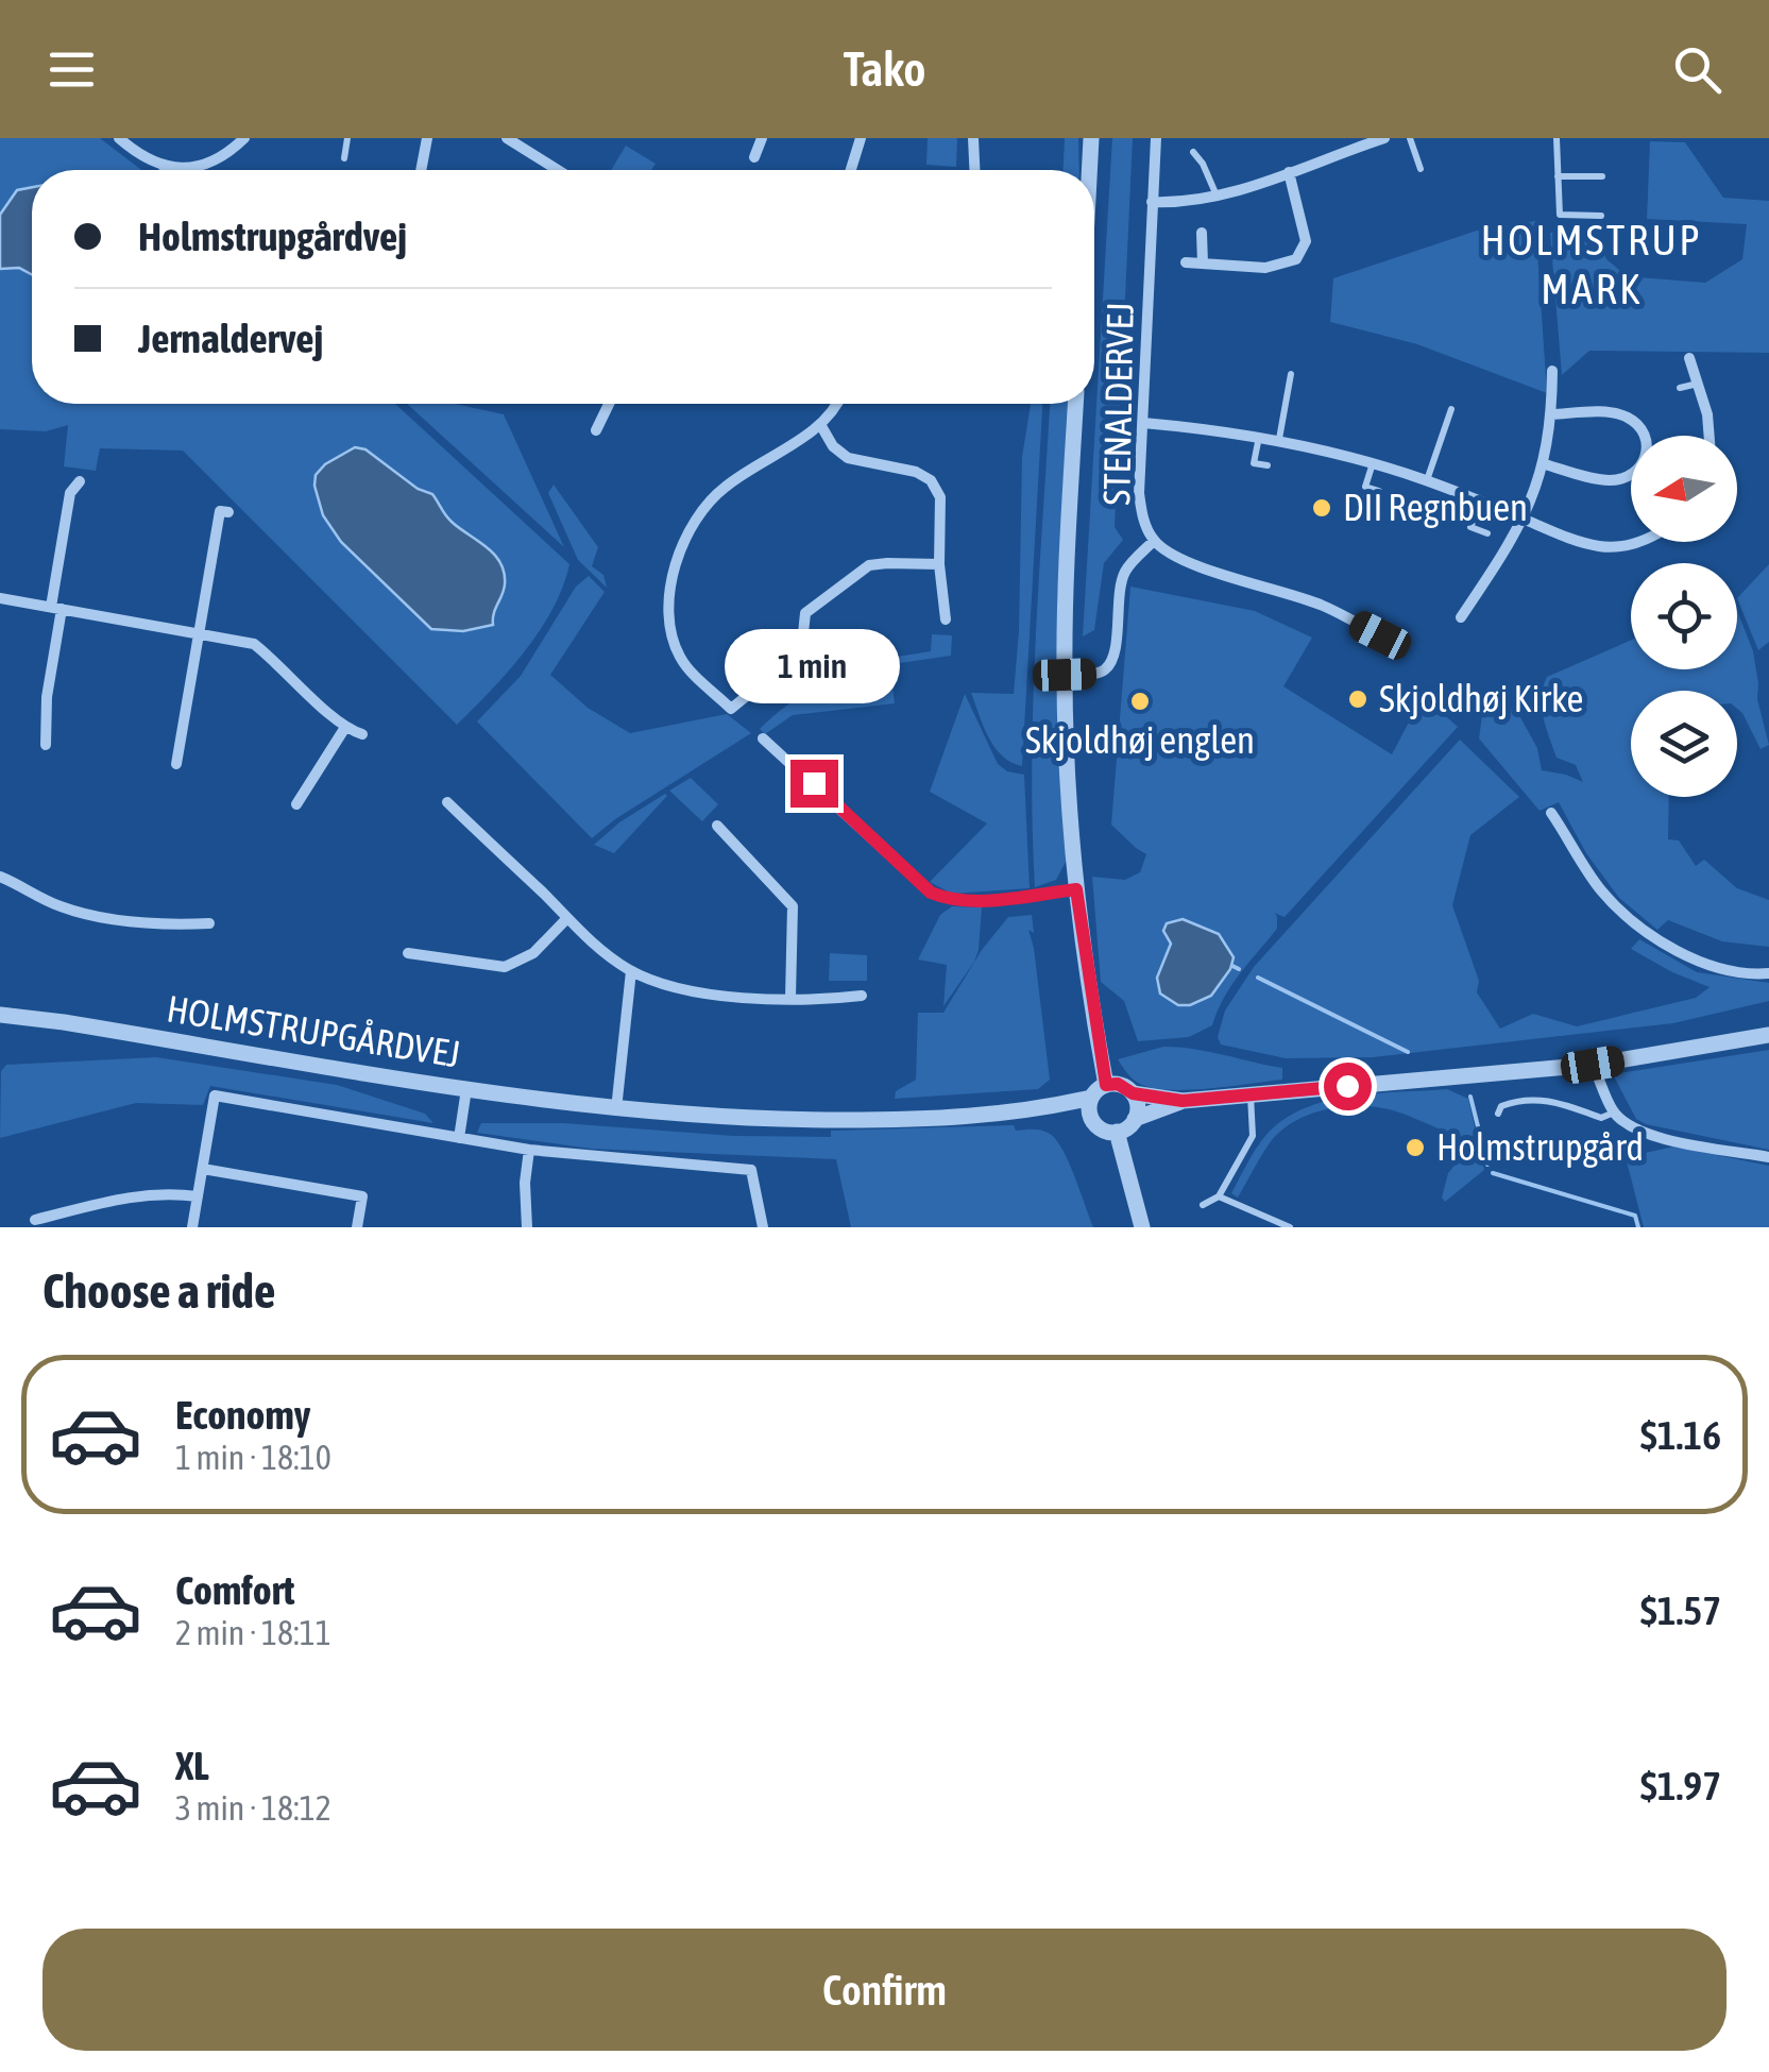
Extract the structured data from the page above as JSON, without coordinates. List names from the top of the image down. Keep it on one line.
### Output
{"streets":{"street":["STENALDERVEJ","HOLMSTRUPGÅRDVEJ"]},"districts":["HOLMSTRUP MARK"],"places":["DII Regnbuen","Skjoldhøj Kirke","Skjoldhøj englen","Holmstrupgård"],"north":"left","page":{"header":"Tako","banner":["Holmstrupgårdvej","Jernaldervej"],"bubble":"1 min","heading":"Choose a ride","list":[{"name":"Economy","note":"1 min · 18:10","value":"$1.16"},{"name":"Comfort","note":"2 min · 18:11","value":"$1.57"},{"name":"XL","note":"3 min · 18:12","value":"$1.97"}],"buttons":"Confirm"}}
